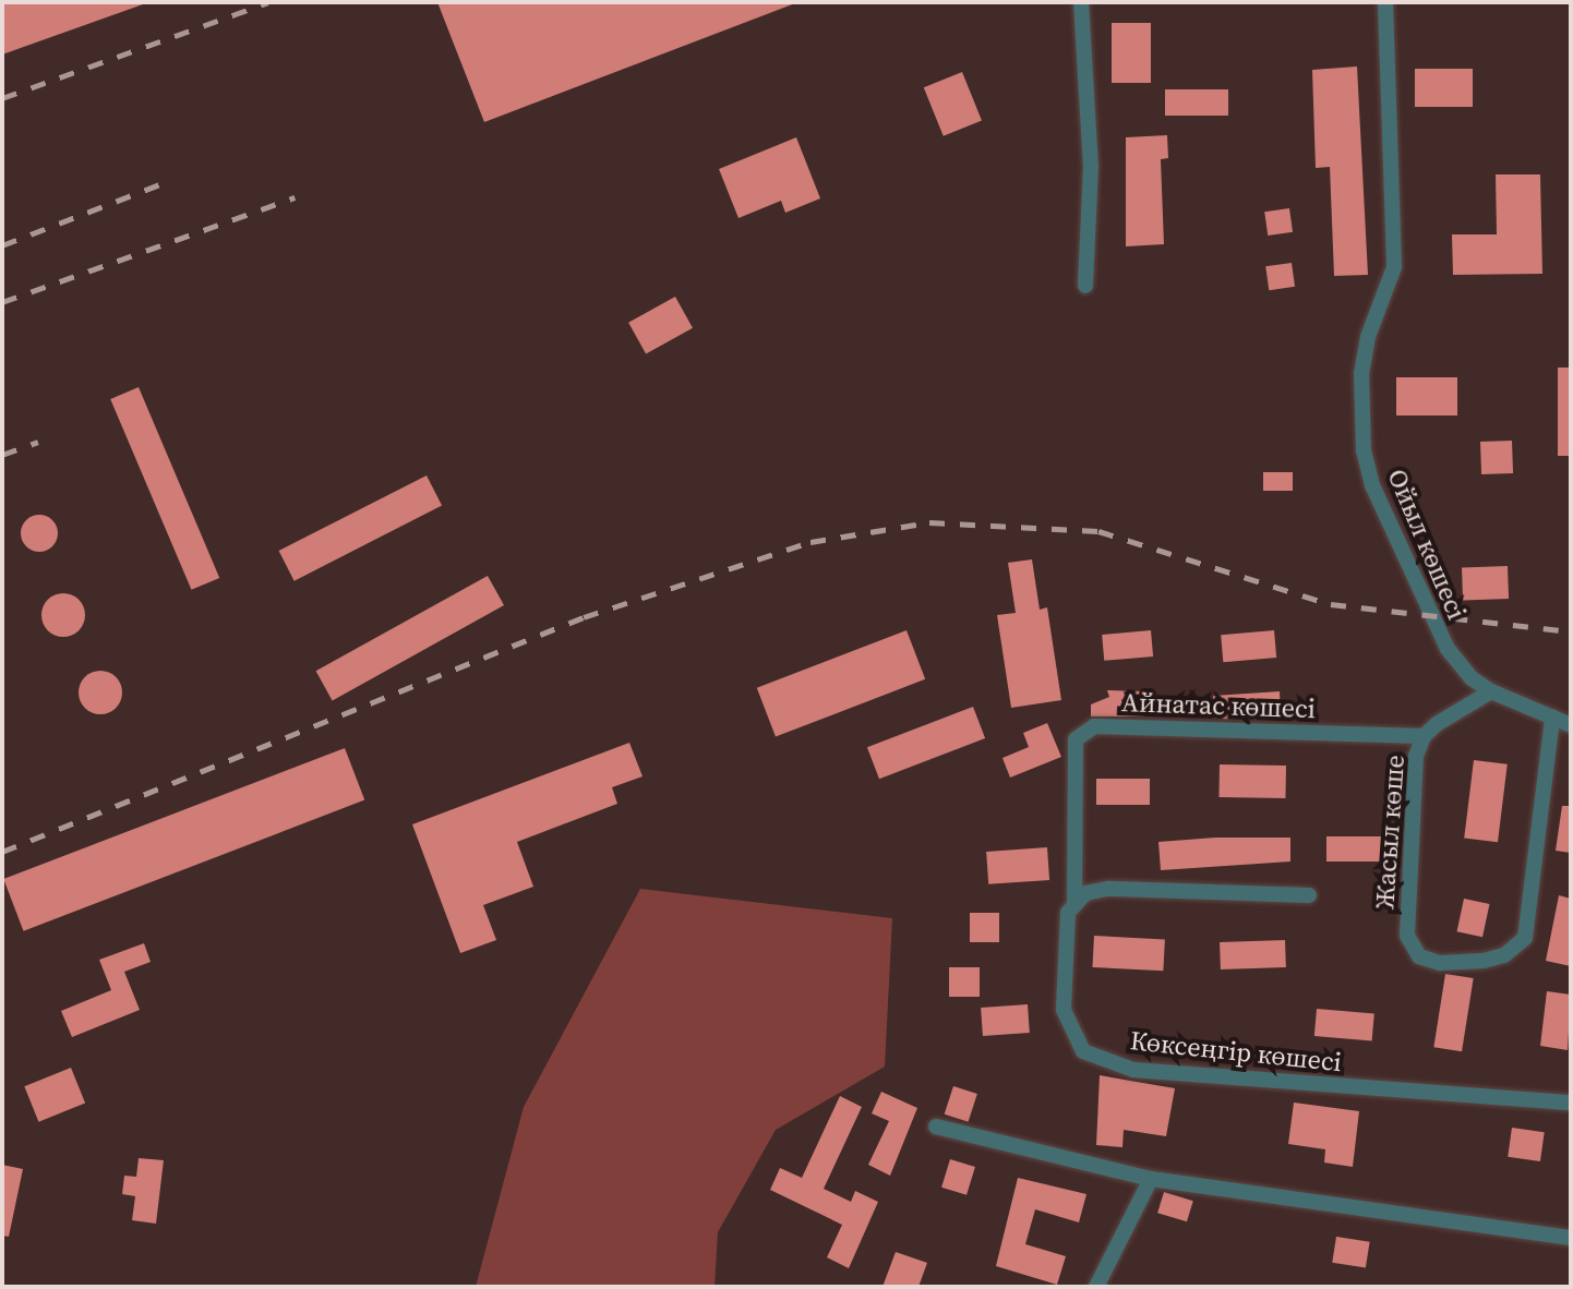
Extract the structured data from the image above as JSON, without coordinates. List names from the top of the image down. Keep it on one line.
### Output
{"streets":{"street":["Ойыл көшесі","Айнатас көшесі","Жасыл көше","Көксеңгір көшесі"]},"crossings":[["Ойыл көшесі","Жасыл көше"],["Айнатас көшесі","Жасыл көше"],["Айнатас көшесі","Көксеңгір көшесі"]]}
